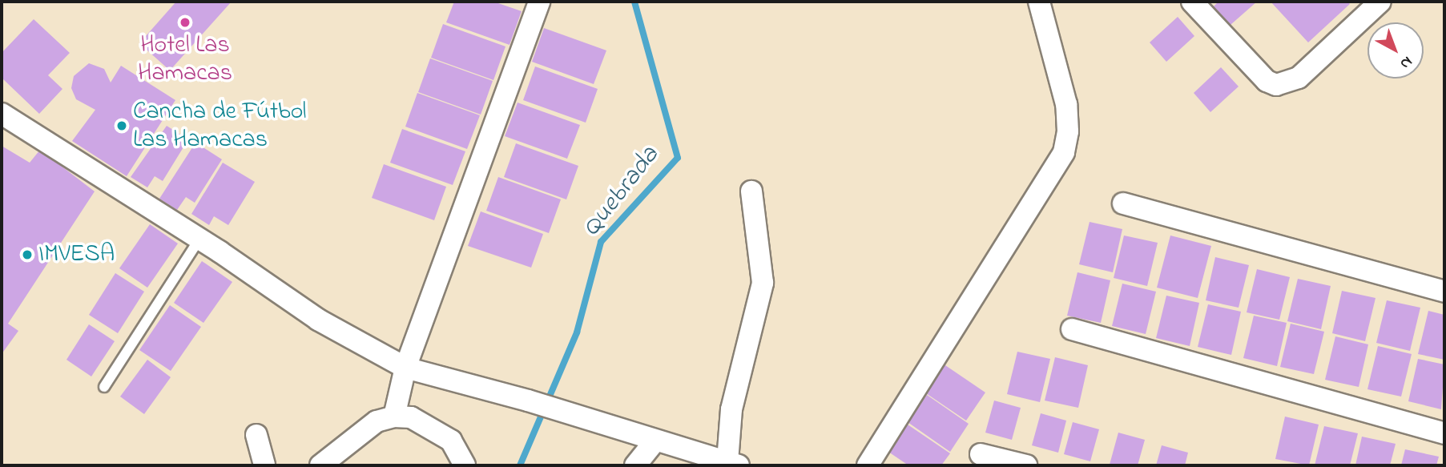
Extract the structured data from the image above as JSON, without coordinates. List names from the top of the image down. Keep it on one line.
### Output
{"water":["Quebrada"],"places":["Hotel Las Hamacas","Cancha de Fútbol Las Hamacas","IMVESA"],"north":"bottom right"}
